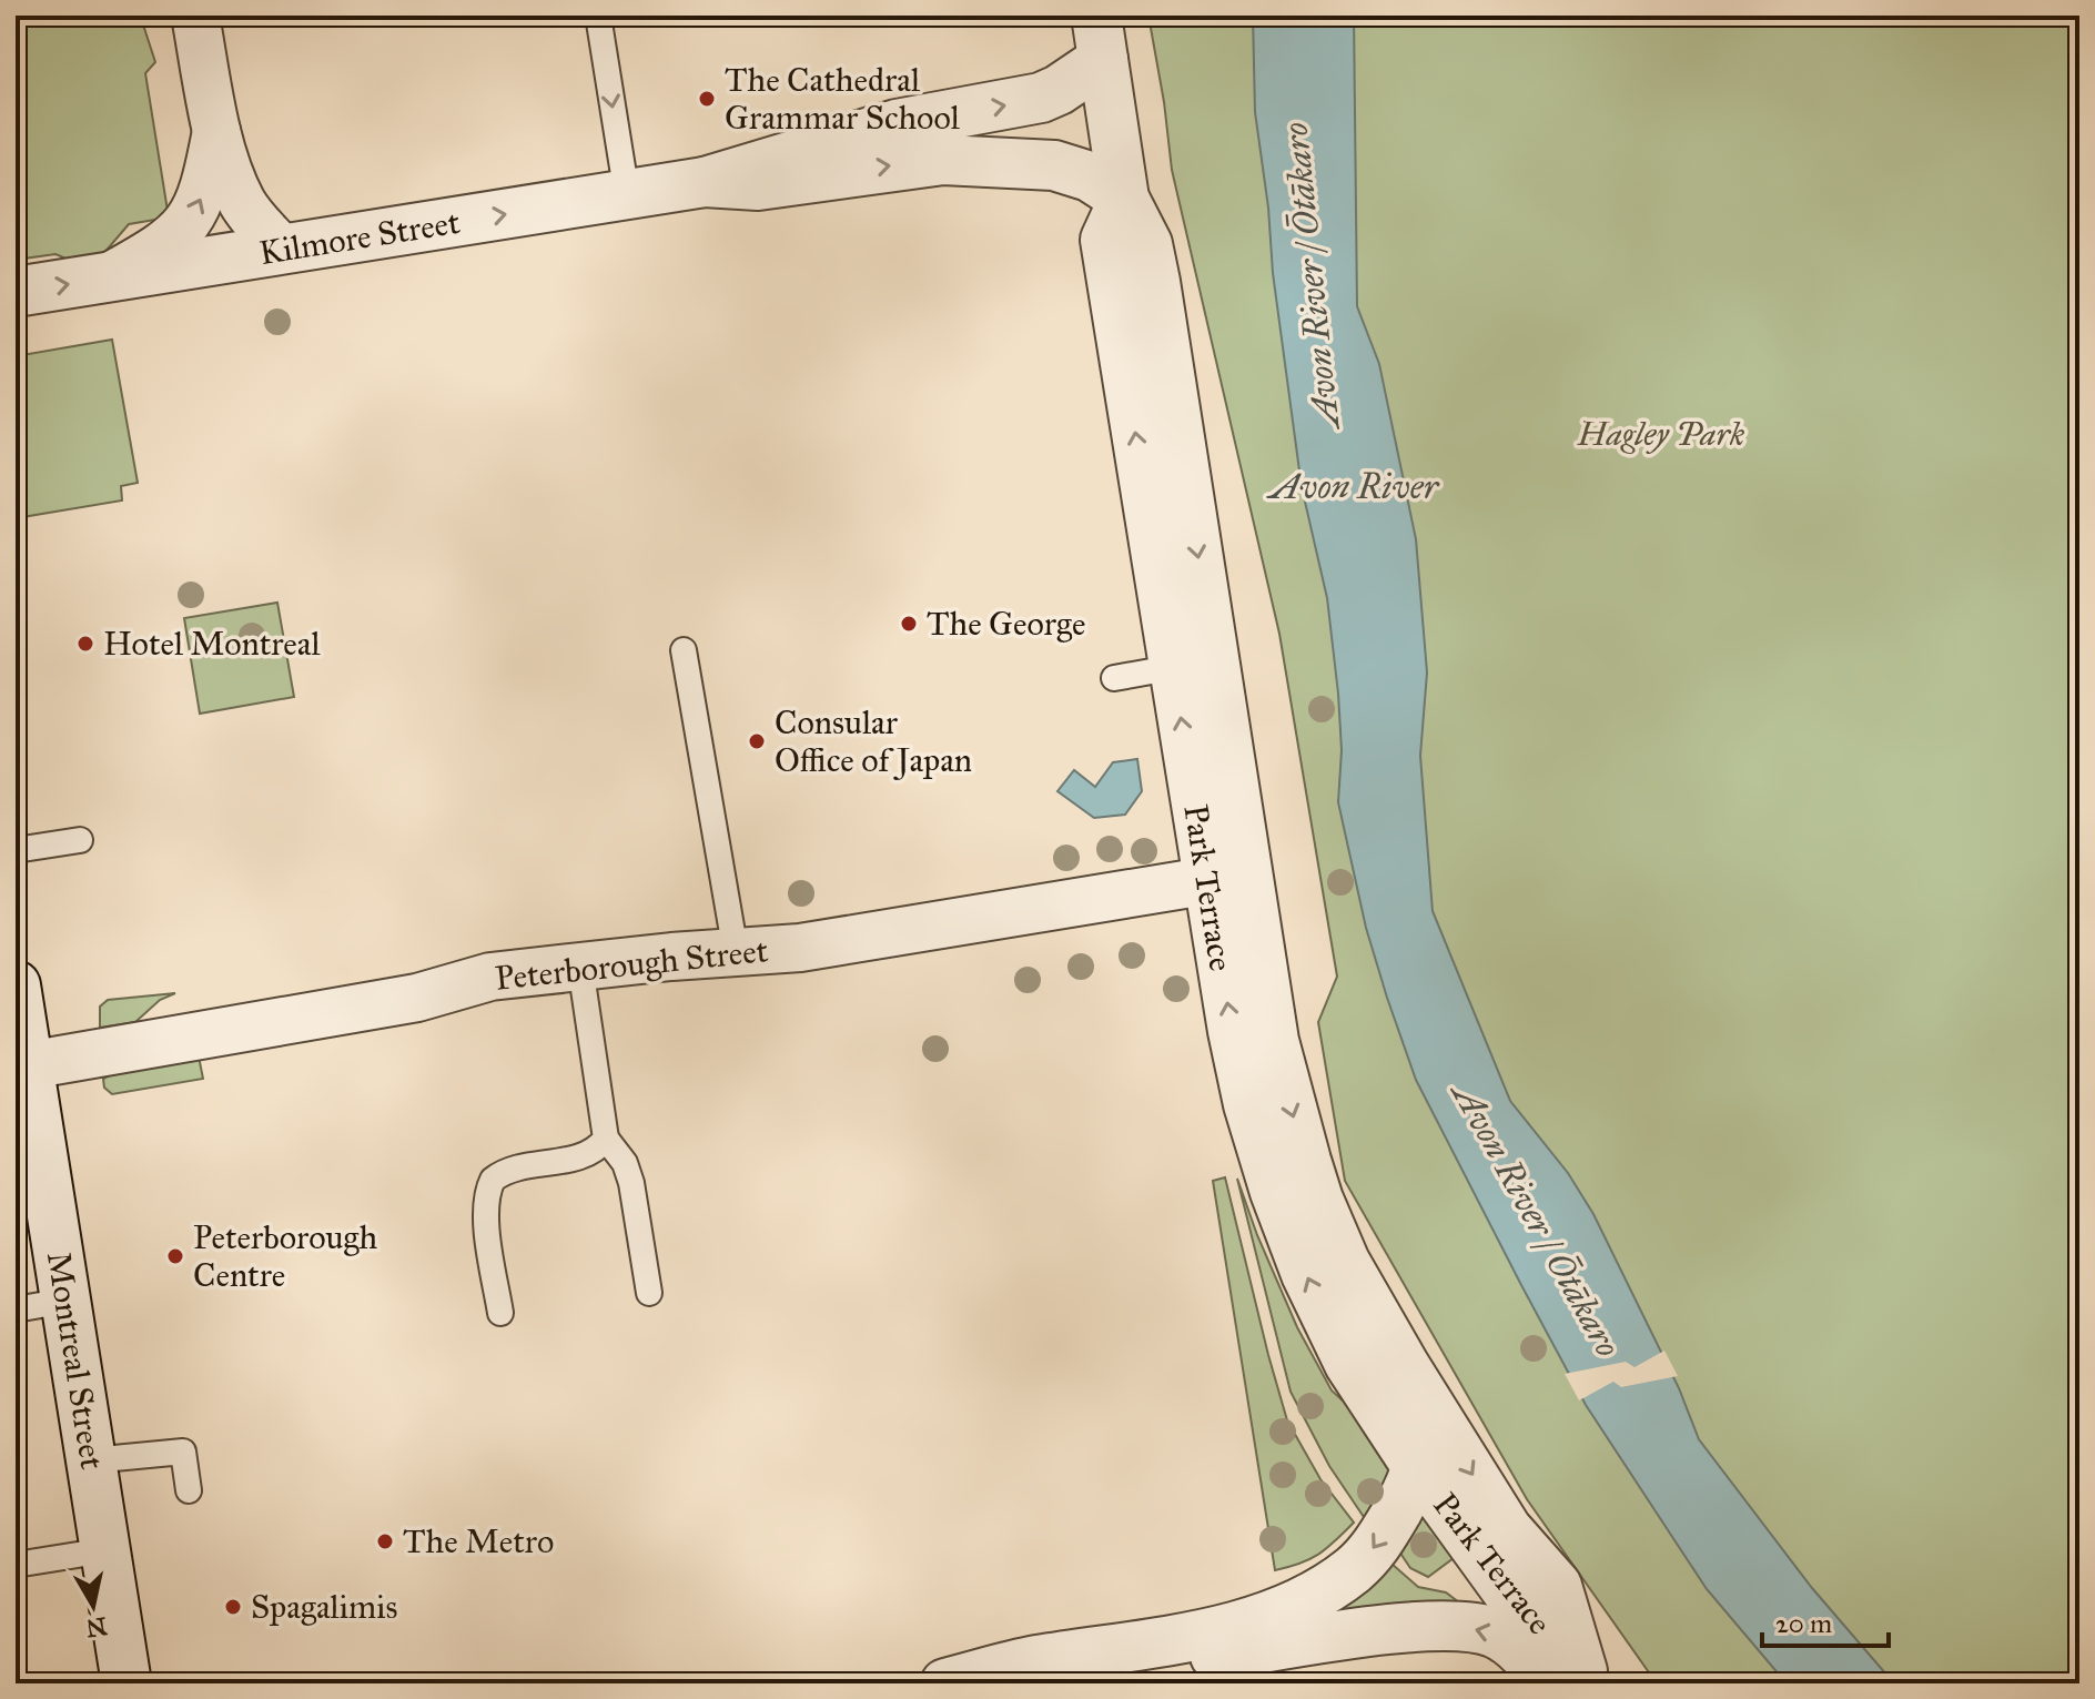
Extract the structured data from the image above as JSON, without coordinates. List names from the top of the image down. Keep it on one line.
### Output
{"streets":{"street":["Kilmore Street","Park Terrace","Peterborough Street","Montreal Street"]},"crossings":[["Kilmore Street","Park Terrace"],["Park Terrace","Peterborough Street"],["Peterborough Street","Montreal Street"]],"one_way":["Kilmore Street"],"water":["Avon River / Ōtākaro","Avon River"],"parks":["Hagley Park"],"places":["The Cathedral Grammar School","The George","Hotel Montreal","Consular Office of Japan","Peterborough Centre","The Metro","Spagalimis"],"scale_bar":"20 m","north":"bottom"}
